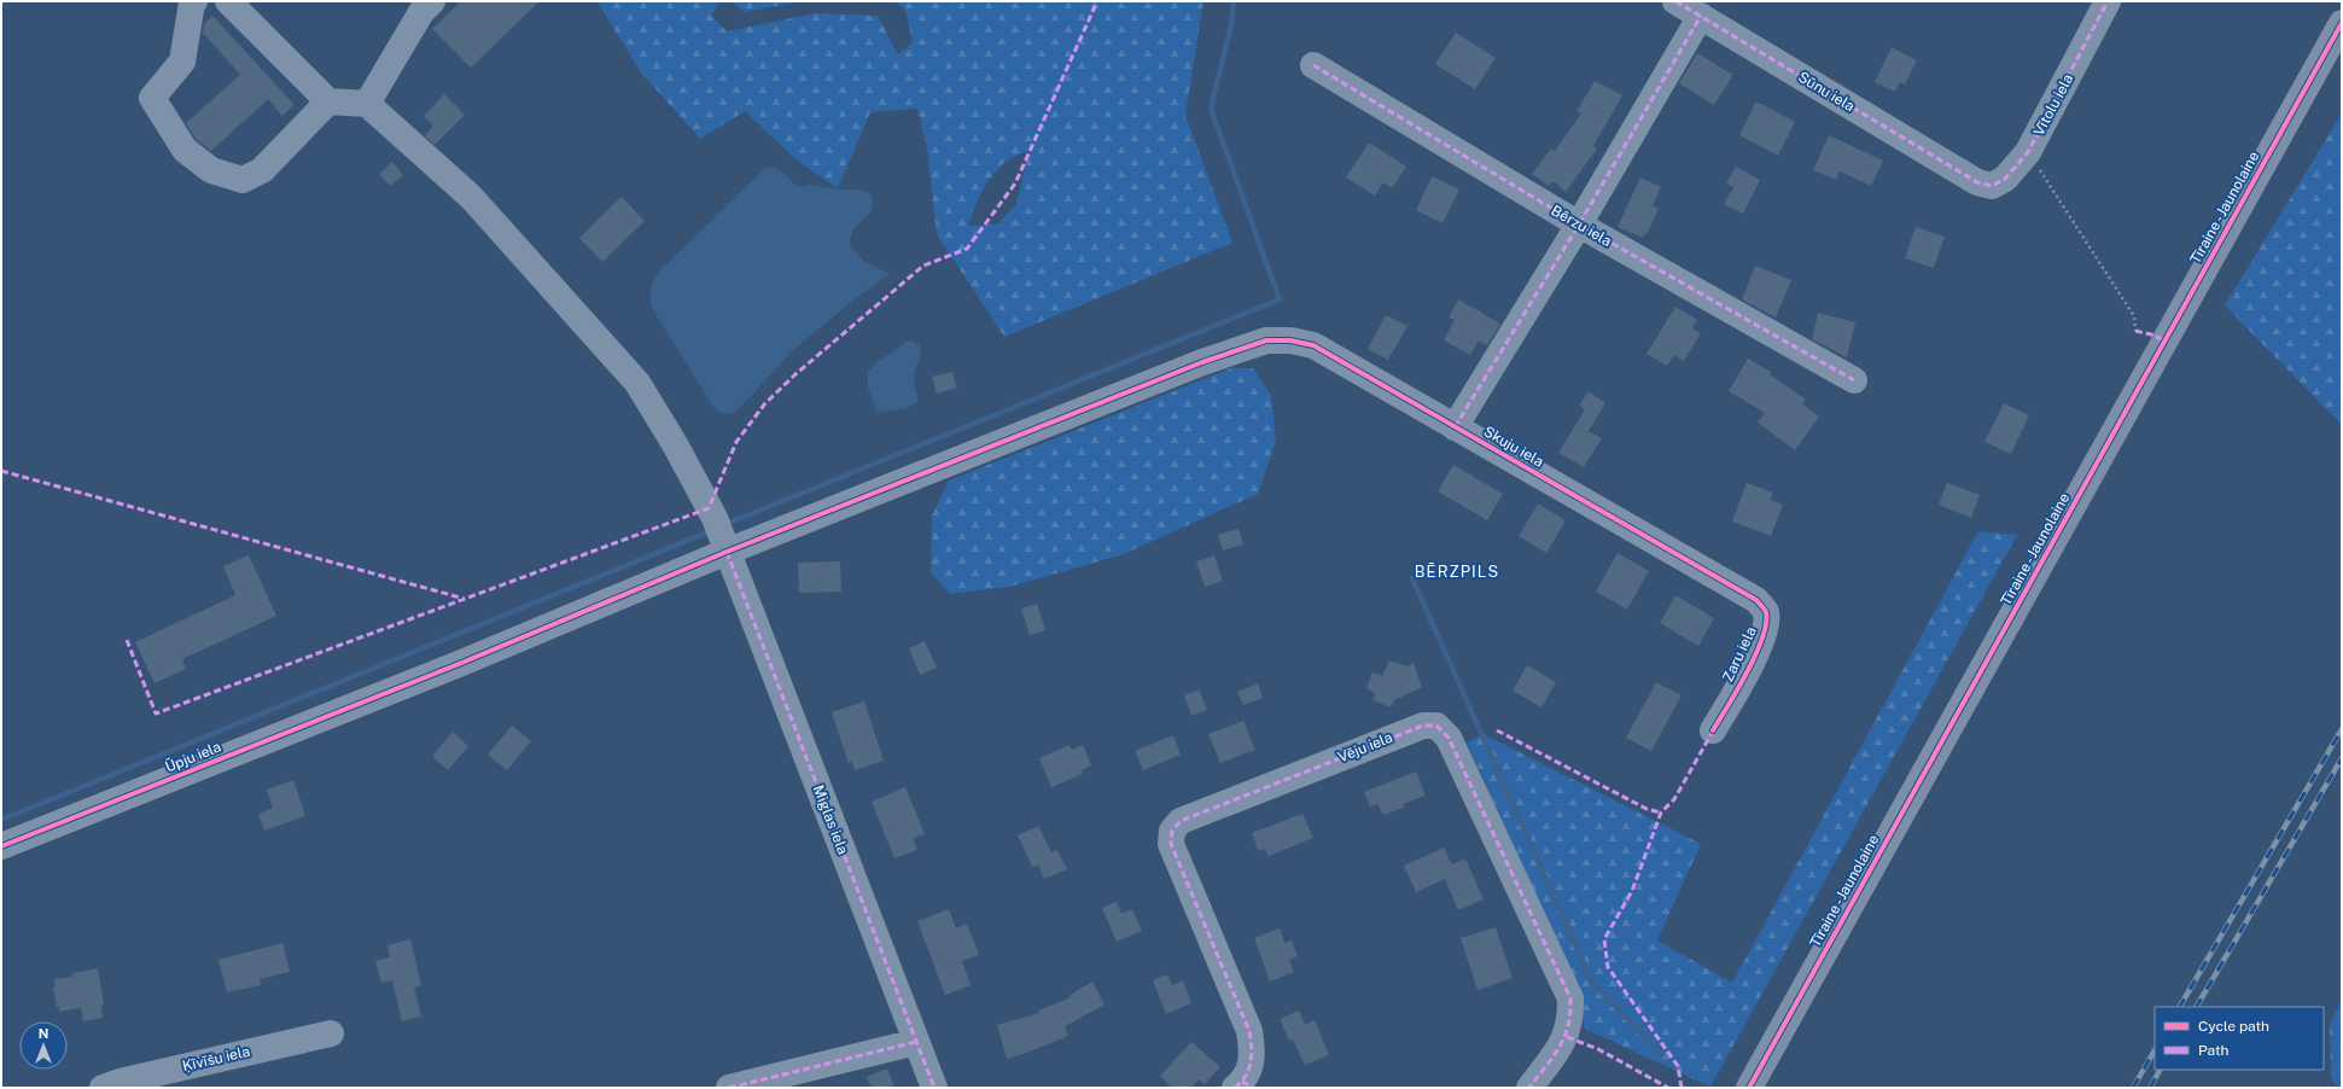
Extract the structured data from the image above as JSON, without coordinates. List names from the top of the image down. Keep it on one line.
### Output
{"streets":{"main road":["Tīraine - Jaunolaine"],"street":["Sūnu iela","Vītolu iela","Bērzu iela","Skuju iela","Zaru iela","Vēju iela","Ūpju iela","Miglas iela","Ķīvīšu iela"]},"crossings":[["Sūnu iela","Vītolu iela"],["Skuju iela","Zaru iela"],["Skuju iela","Ūpju iela"],["Skuju iela","Miglas iela"],["Ūpju iela","Miglas iela"]],"districts":["BĒRZPILS"],"legend":["Cycle path","Path"],"north":"top"}
